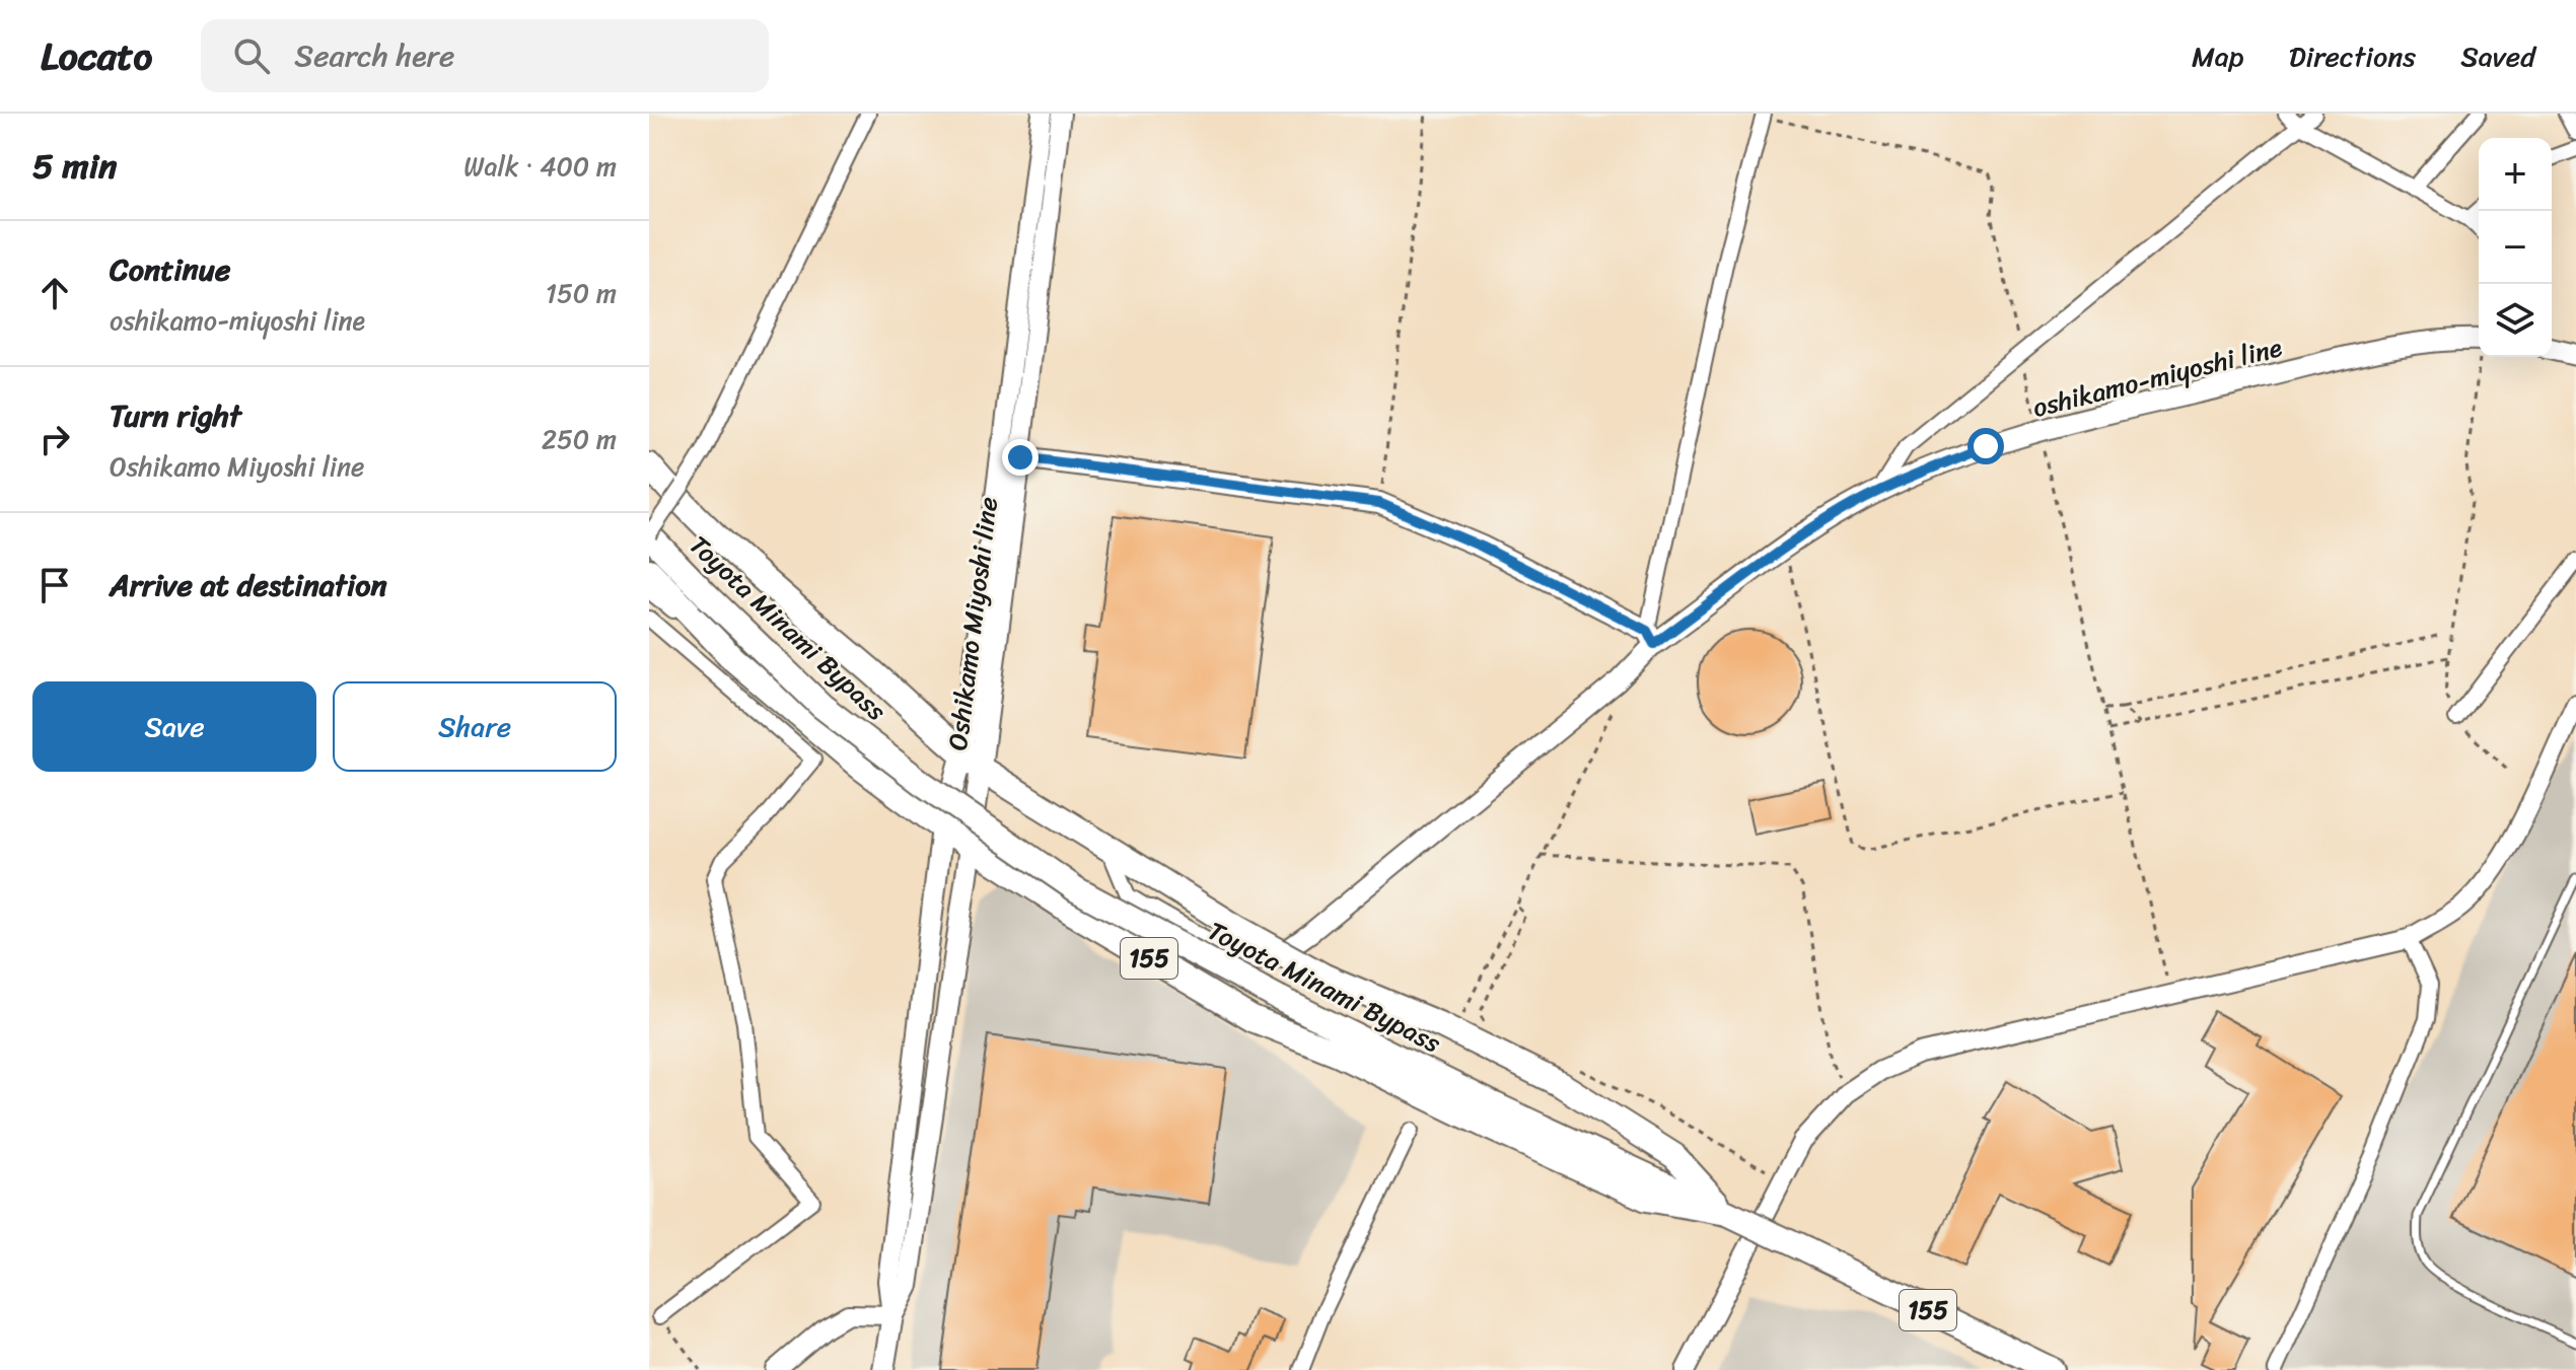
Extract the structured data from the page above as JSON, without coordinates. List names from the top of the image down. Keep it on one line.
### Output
{"streets":{"highway":["Toyota Minami Bypass","155"],"main road":["oshikamo-miyoshi line","Oshikamo Miyoshi line"]},"crossings":[["Oshikamo Miyoshi line","155"],["Toyota Minami Bypass","155"]],"page":{"header":"Locato","search":"Search here","nav":["Map","Directions","Saved"],"heading":["5 min","Walk · 400 m"],"map_buttons":["+","−"],"list":[["Continue","oshikamo-miyoshi line","150 m"],["Turn right","Oshikamo Miyoshi line","250 m"],"Arrive at destination"],"buttons":["Save","Share"]}}
